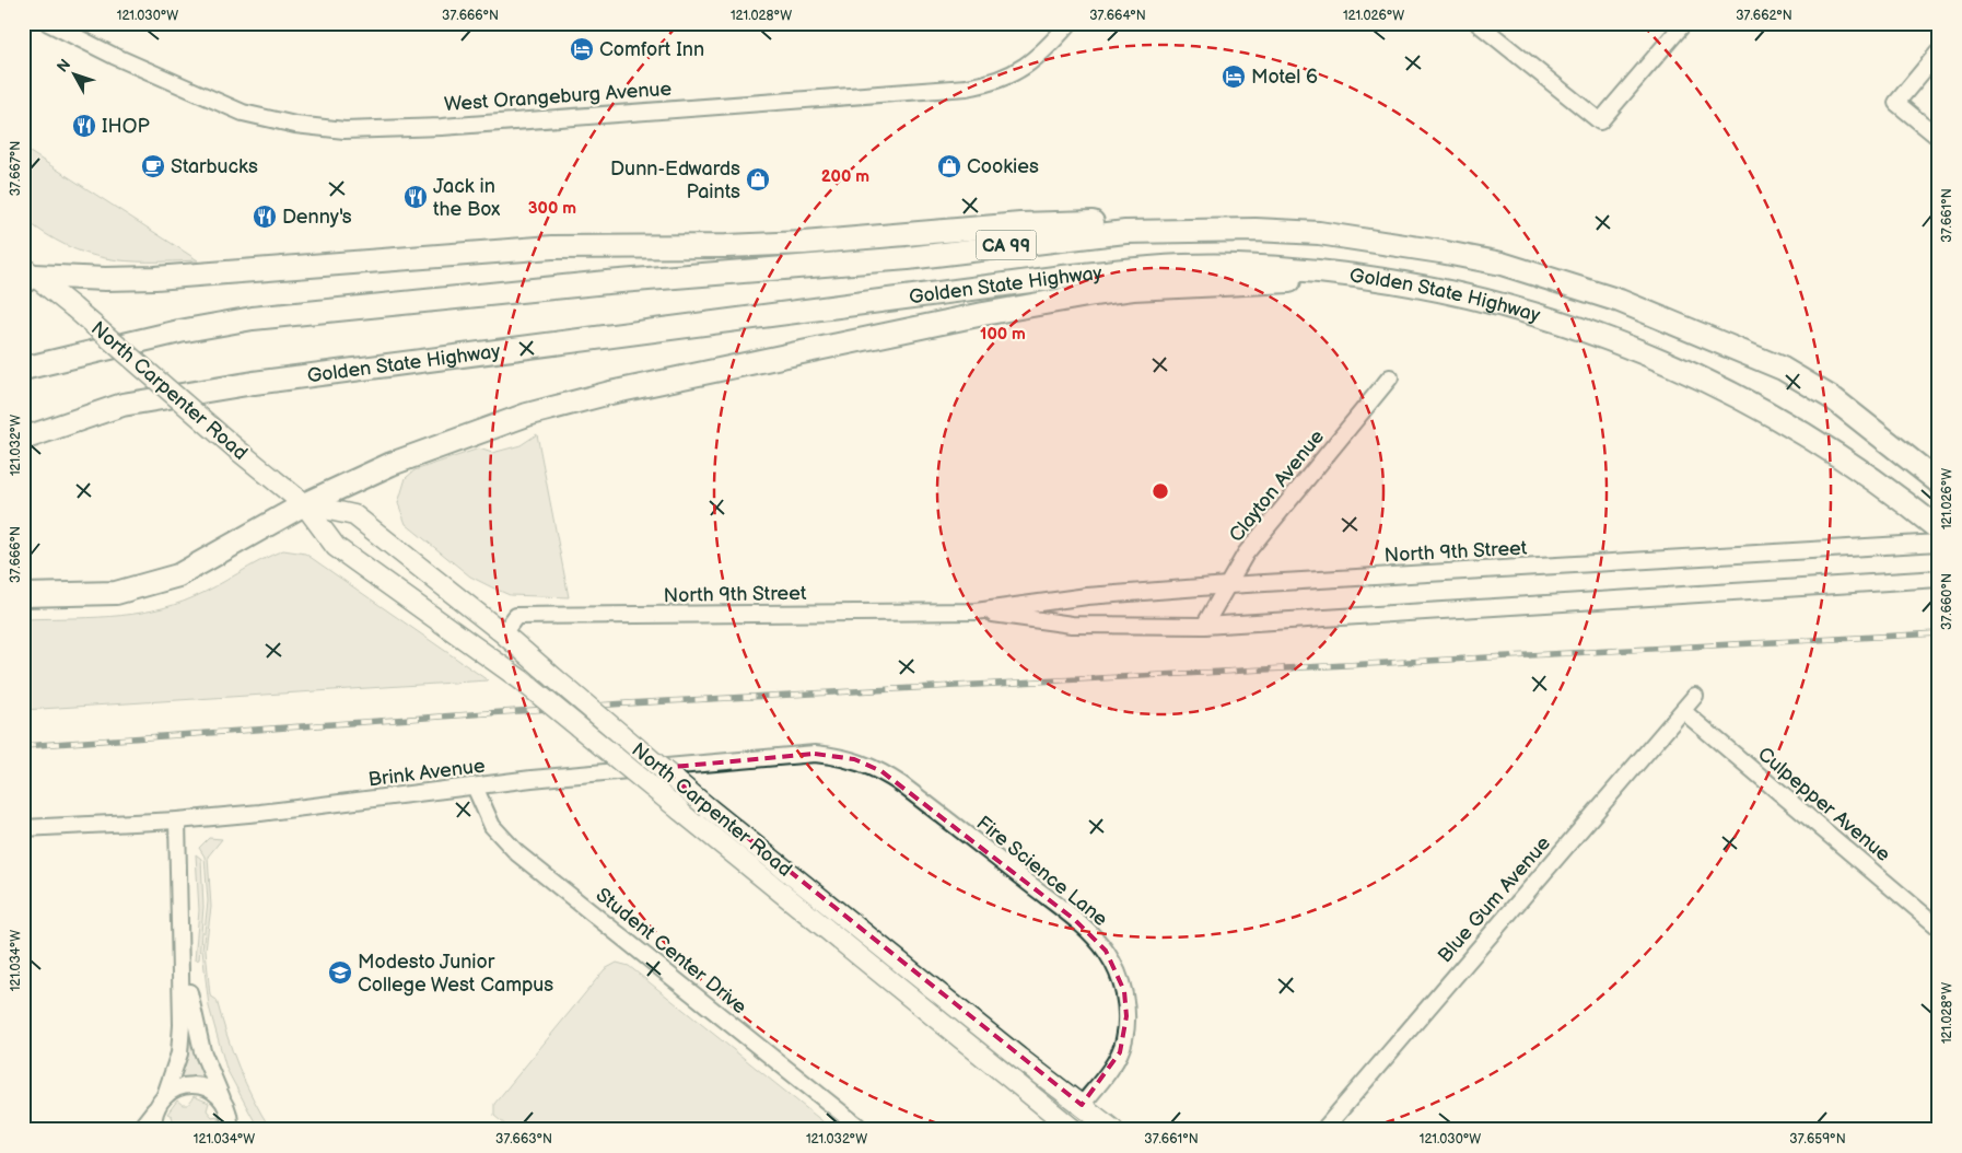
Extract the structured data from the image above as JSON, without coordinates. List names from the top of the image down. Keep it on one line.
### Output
{"streets":{"highway":["CA 99","Golden State Highway"],"main road":["North Carpenter Road"],"street":["West Orangeburg Avenue","Clayton Avenue","North 9th Street","Brink Avenue","Culpepper Avenue","Fire Science Lane","Blue Gum Avenue","Student Center Drive"]},"crossings":[["North Carpenter Road","North 9th Street"],["North Carpenter Road","Fire Science Lane"],["Clayton Avenue","North 9th Street"],["Brink Avenue","Fire Science Lane"],["Brink Avenue","Student Center Drive"],["Culpepper Avenue","Blue Gum Avenue"]],"places":{"hotel":["Comfort Inn","Motel 6"],"restaurant":["IHOP","Jack in the Box","Denny's"],"cafe":["Starbucks"],"shop":["Cookies","Dunn-Edwards Paints"],"school or university":["Modesto Junior College West Campus"]},"north":"top left","coordinates":["121.030°W","37.666°N","121.028°W","37.664°N","121.026°W","37.662°N","37.667°N","37.661°N","121.032°W","37.660°N","121.034°W","37.663°N","37.659°N"],"rings":["200 m","300 m","100 m"]}
